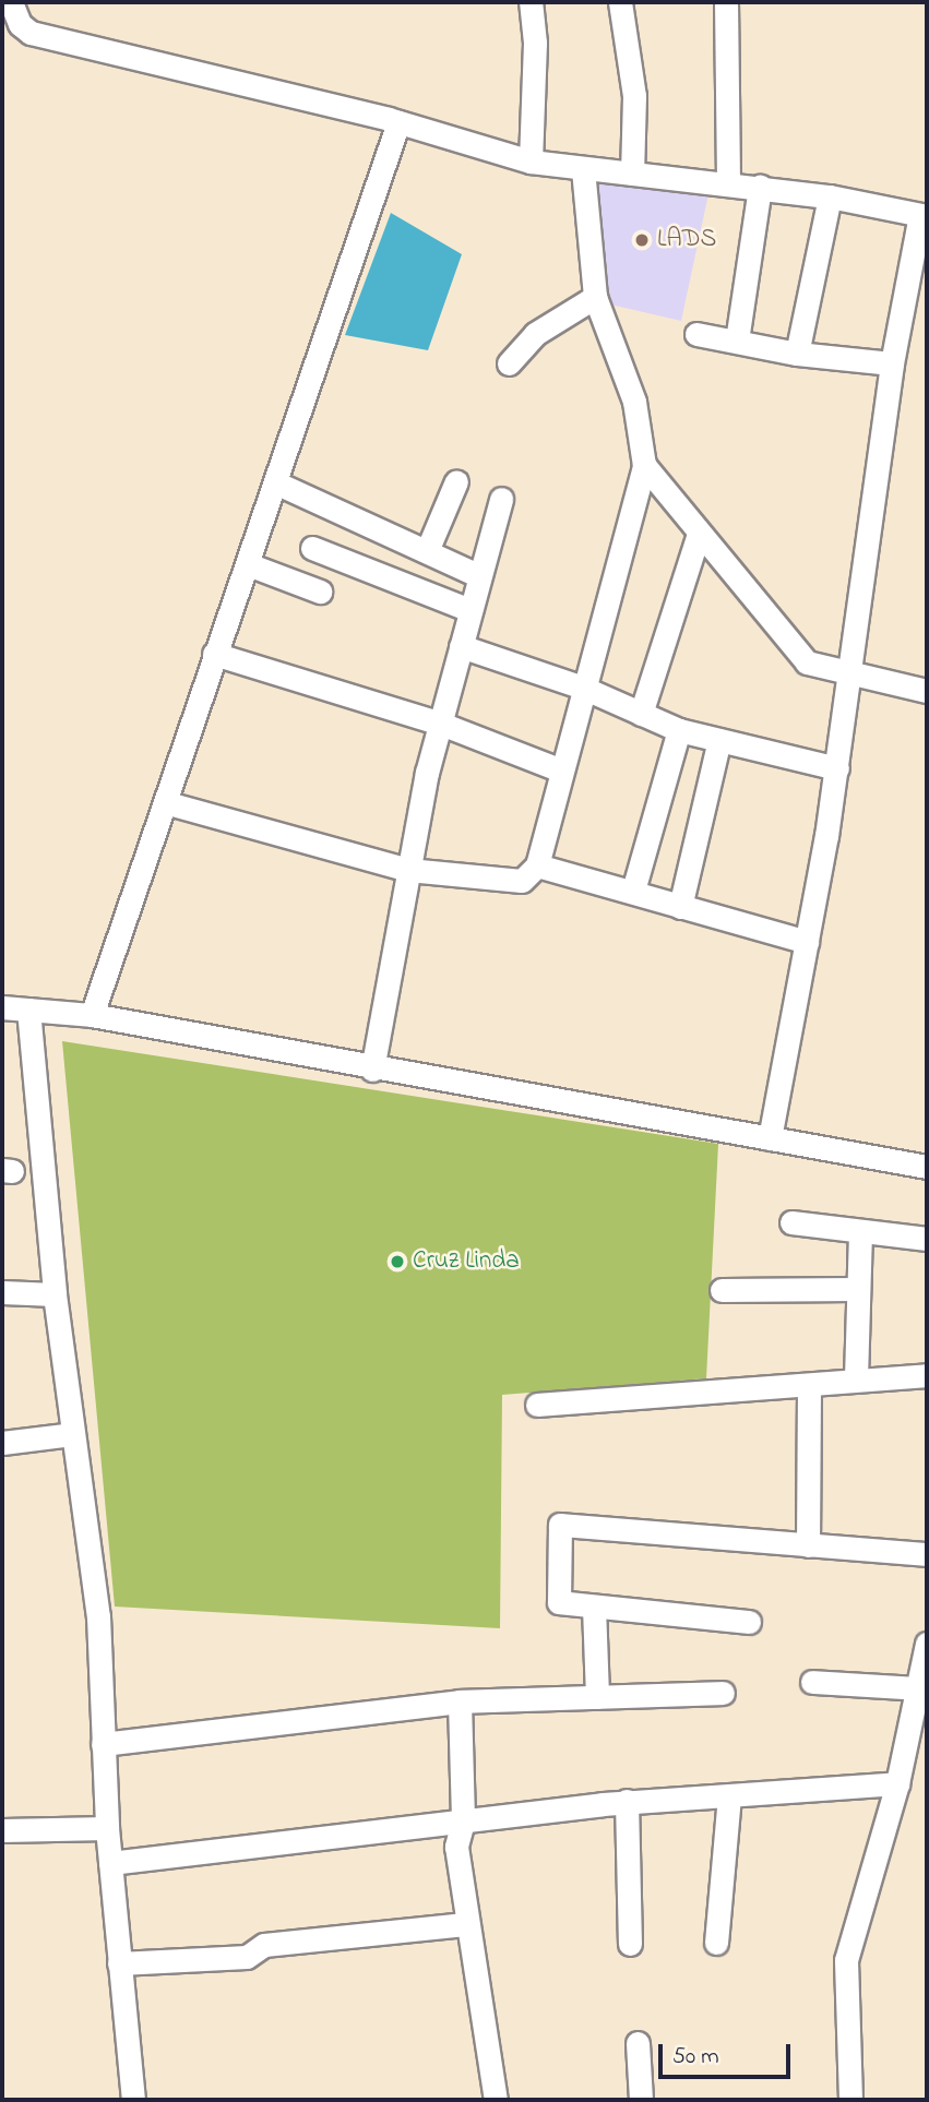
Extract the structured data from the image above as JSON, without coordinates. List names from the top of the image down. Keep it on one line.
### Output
{"places":["LADS","Cruz Linda"],"scale_bar":"50 m"}
